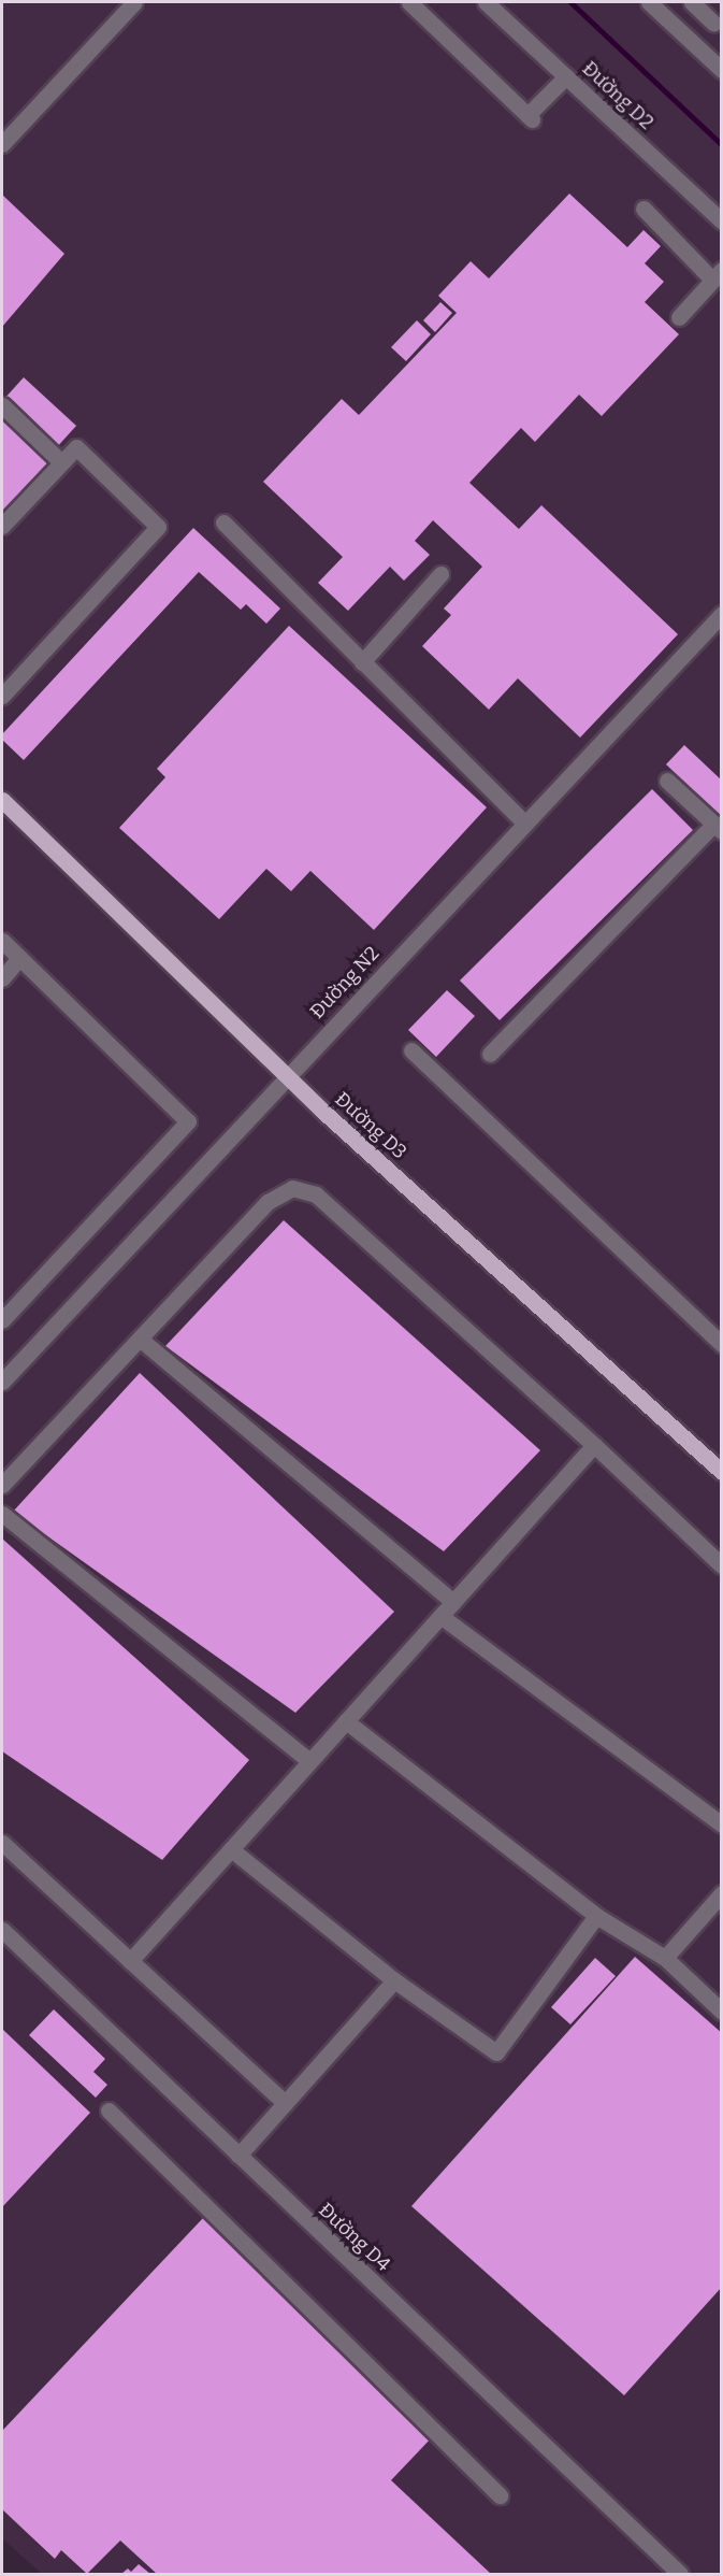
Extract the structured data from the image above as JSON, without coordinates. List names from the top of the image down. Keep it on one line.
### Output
{"streets":{"main road":["Đường D3"],"street":["Đường D2","Đường N2","Đường D4"]},"crossings":[["Đường N2","Đường D3"]]}
